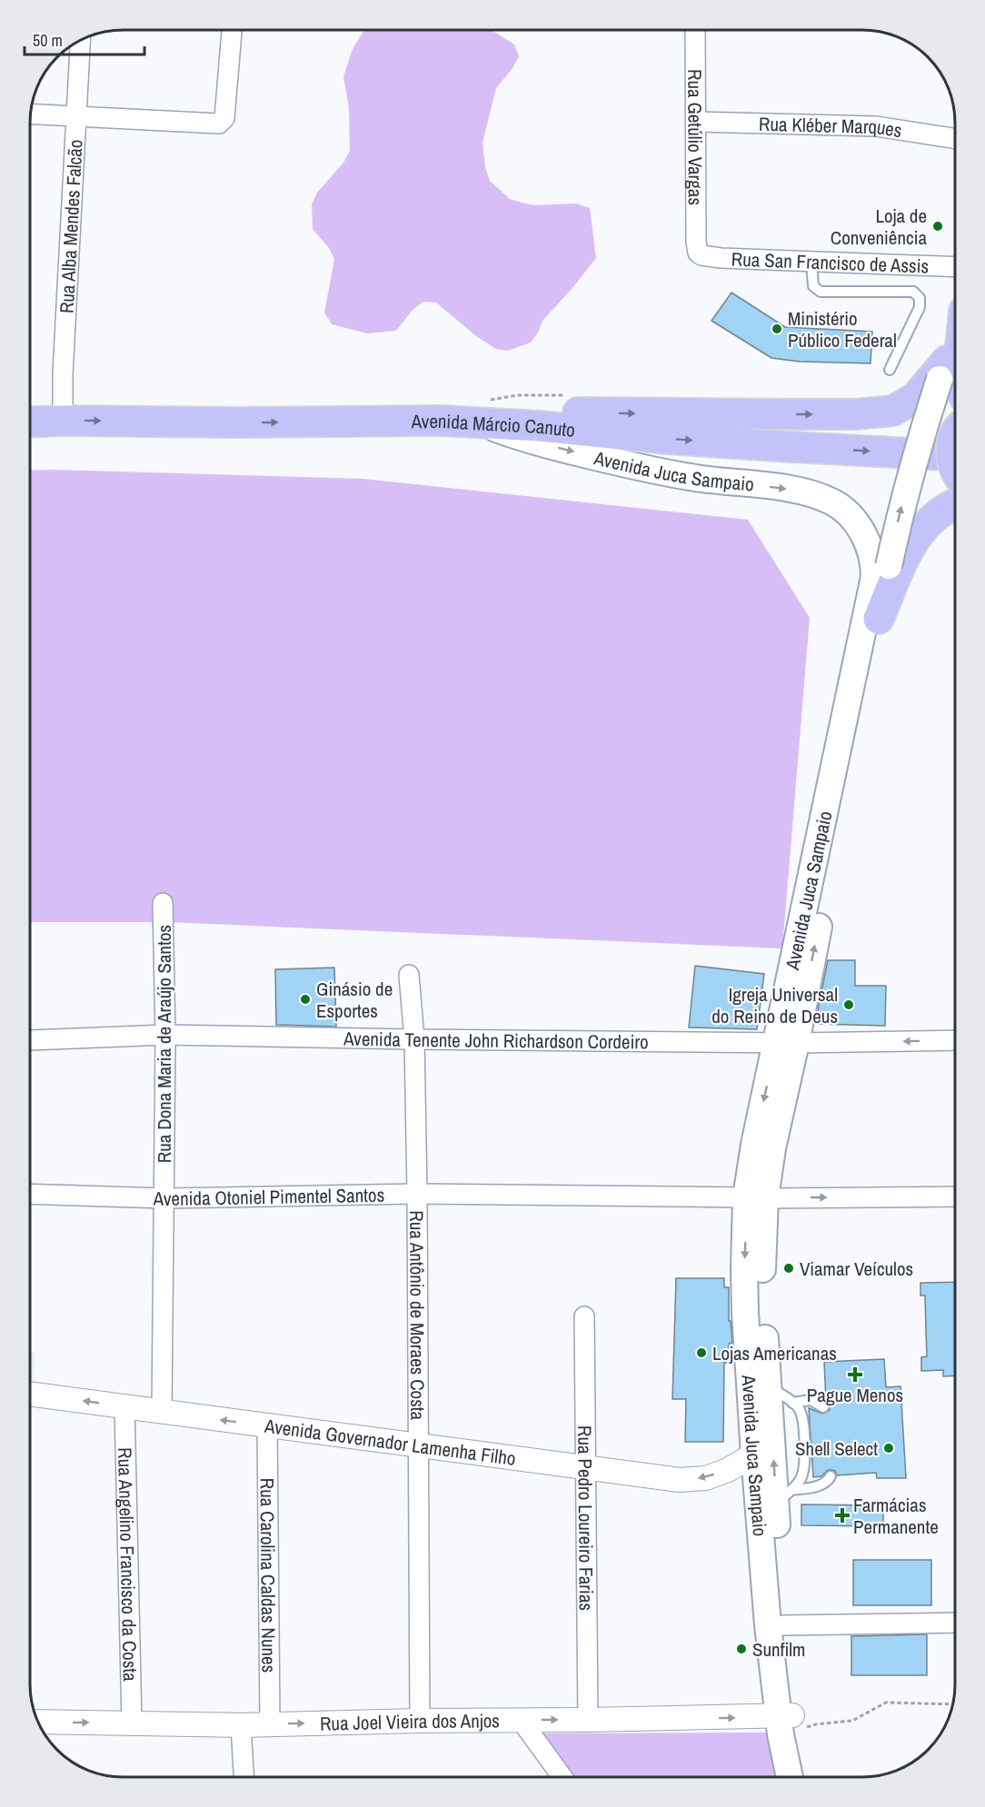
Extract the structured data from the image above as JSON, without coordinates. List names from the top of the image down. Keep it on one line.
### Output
{"streets":{"main road":["Avenida Márcio Canuto","Avenida Juca Sampaio"],"street":["Rua Kléber Marques","Rua Getúlio Vargas","Rua Alba Mendes Falcão","Rua San Francisco de Assis","Avenida Tenente John Richardson Cordeiro","Rua Dona Maria de Araújo Santos","Avenida Otoniel Pimentel Santos","Rua Antônio de Moraes Costa","Avenida Governador Lamenha Filho","Rua Pedro Loureiro Farias","Rua Angelino Francisco da Costa","Rua Carolina Caldas Nunes","Rua Joel Vieira dos Anjos"]},"crossings":[["Rua Kléber Marques","Rua Getúlio Vargas"],["Rua Getúlio Vargas","Rua San Francisco de Assis"],["Rua Alba Mendes Falcão","Avenida Márcio Canuto"],["Avenida Márcio Canuto","Avenida Juca Sampaio"],["Avenida Juca Sampaio","Avenida Tenente John Richardson Cordeiro"],["Avenida Juca Sampaio","Avenida Otoniel Pimentel Santos"],["Avenida Juca Sampaio","Avenida Governador Lamenha Filho"],["Avenida Juca Sampaio","Rua Joel Vieira dos Anjos"],["Avenida Tenente John Richardson Cordeiro","Rua Dona Maria de Araújo Santos"],["Avenida Tenente John Richardson Cordeiro","Rua Antônio de Moraes Costa"],["Rua Dona Maria de Araújo Santos","Avenida Otoniel Pimentel Santos"],["Rua Dona Maria de Araújo Santos","Avenida Governador Lamenha Filho"],["Avenida Otoniel Pimentel Santos","Rua Antônio de Moraes Costa"],["Rua Antônio de Moraes Costa","Avenida Governador Lamenha Filho"],["Rua Antônio de Moraes Costa","Rua Joel Vieira dos Anjos"],["Avenida Governador Lamenha Filho","Rua Pedro Loureiro Farias"],["Avenida Governador Lamenha Filho","Rua Angelino Francisco da Costa"],["Avenida Governador Lamenha Filho","Rua Carolina Caldas Nunes"],["Rua Pedro Loureiro Farias","Rua Joel Vieira dos Anjos"],["Rua Angelino Francisco da Costa","Rua Joel Vieira dos Anjos"],["Rua Carolina Caldas Nunes","Rua Joel Vieira dos Anjos"]],"one_way":["Avenida Governador Lamenha Filho","Rua Joel Vieira dos Anjos"],"places":{"other":["Loja de Conveniência","Ministério Público Federal","Ginásio de Esportes","Igreja Universal do Reino de Deus","Viamar Veículos","Lojas Americanas","Shell Select","Sunfilm"],"health":["Pague Menos","Farmácias Permanente"]},"scale_bar":"50 m"}
